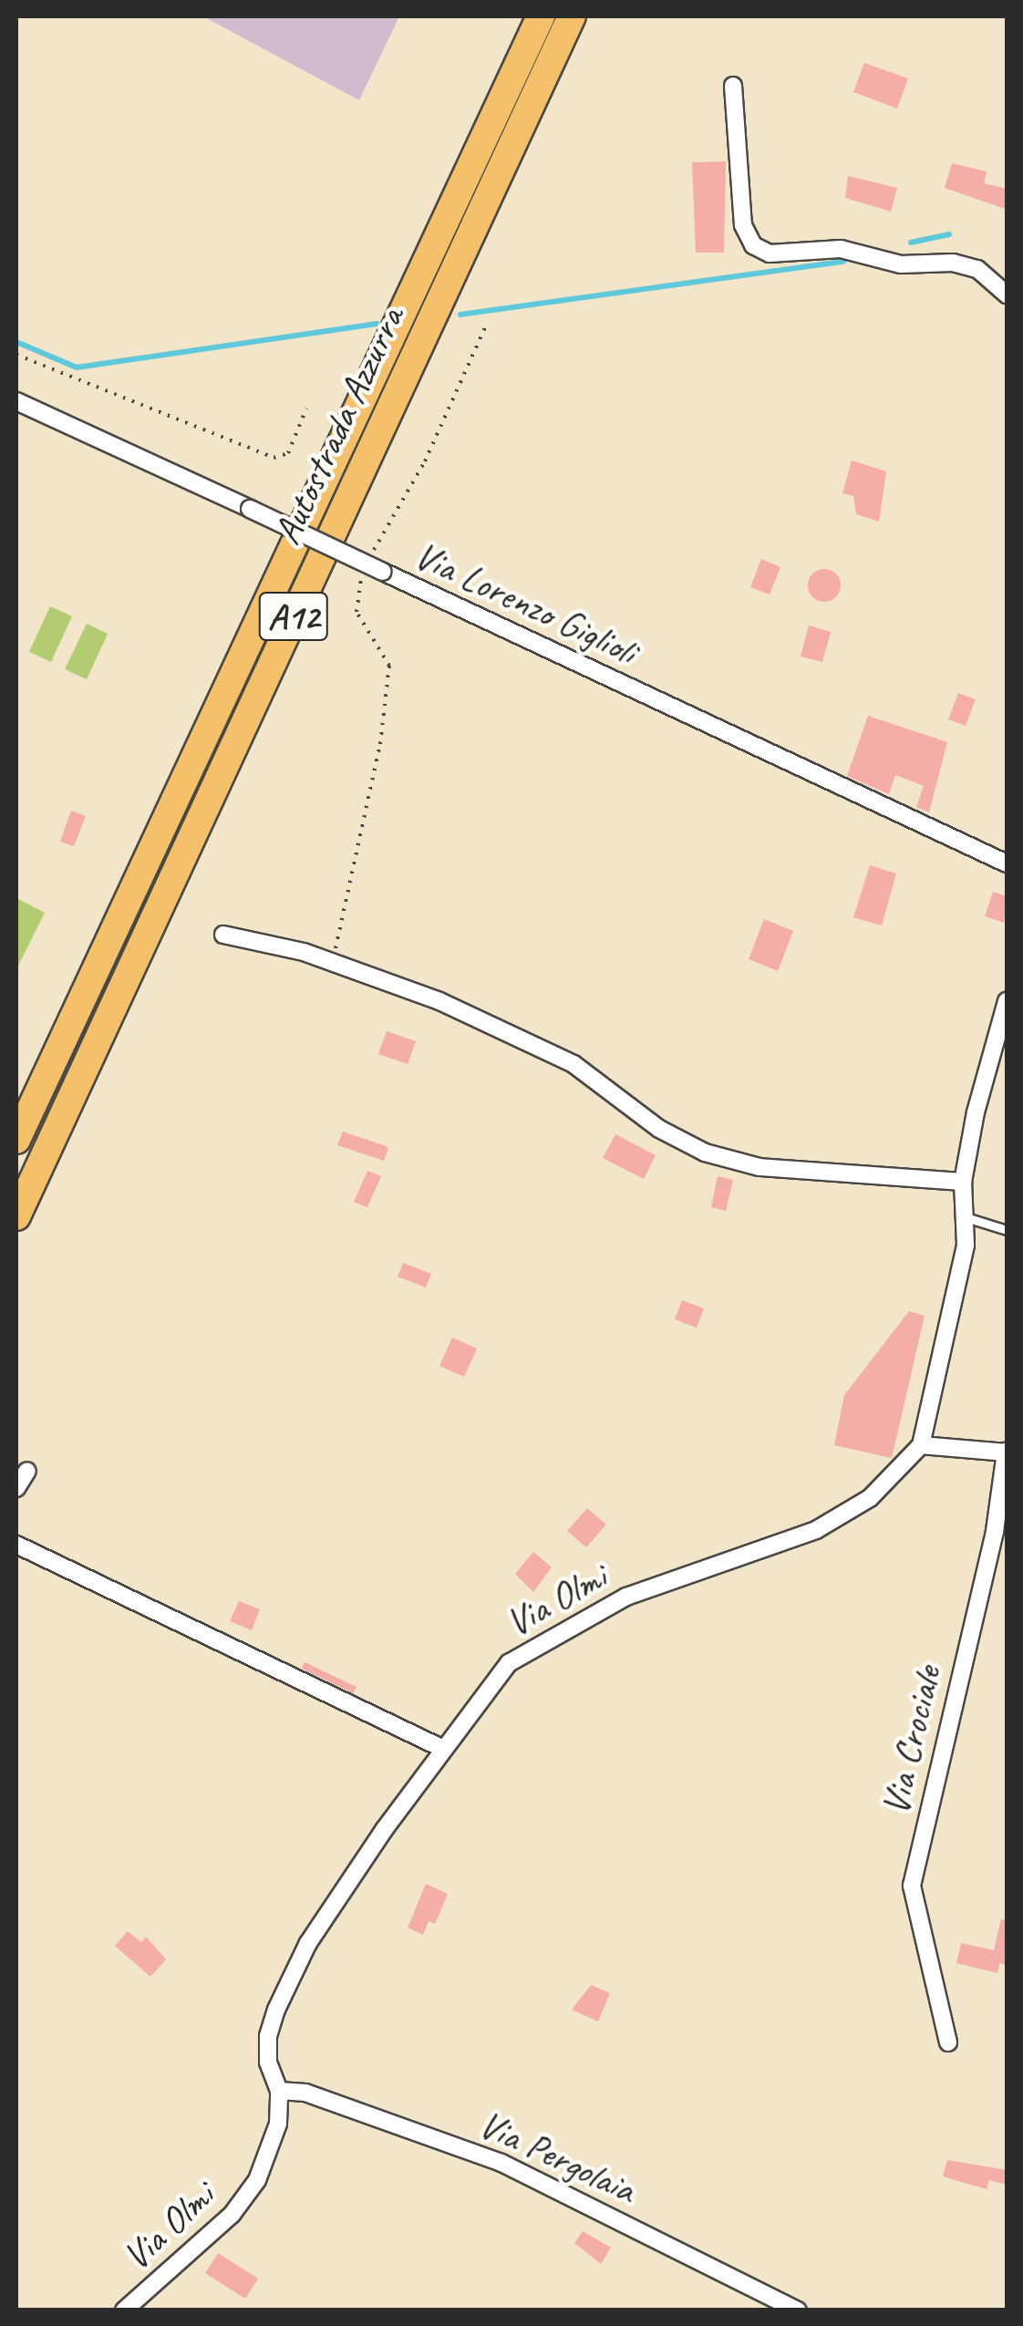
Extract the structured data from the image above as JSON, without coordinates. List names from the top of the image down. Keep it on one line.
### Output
{"streets":{"highway":["Autostrada Azzurra","A12"],"street":["Via Lorenzo Giglioli","Via Olmi","Via Crociale","Via Pergolaia"]},"crossings":[["Via Olmi","Via Crociale"],["Via Olmi","Via Pergolaia"]]}
